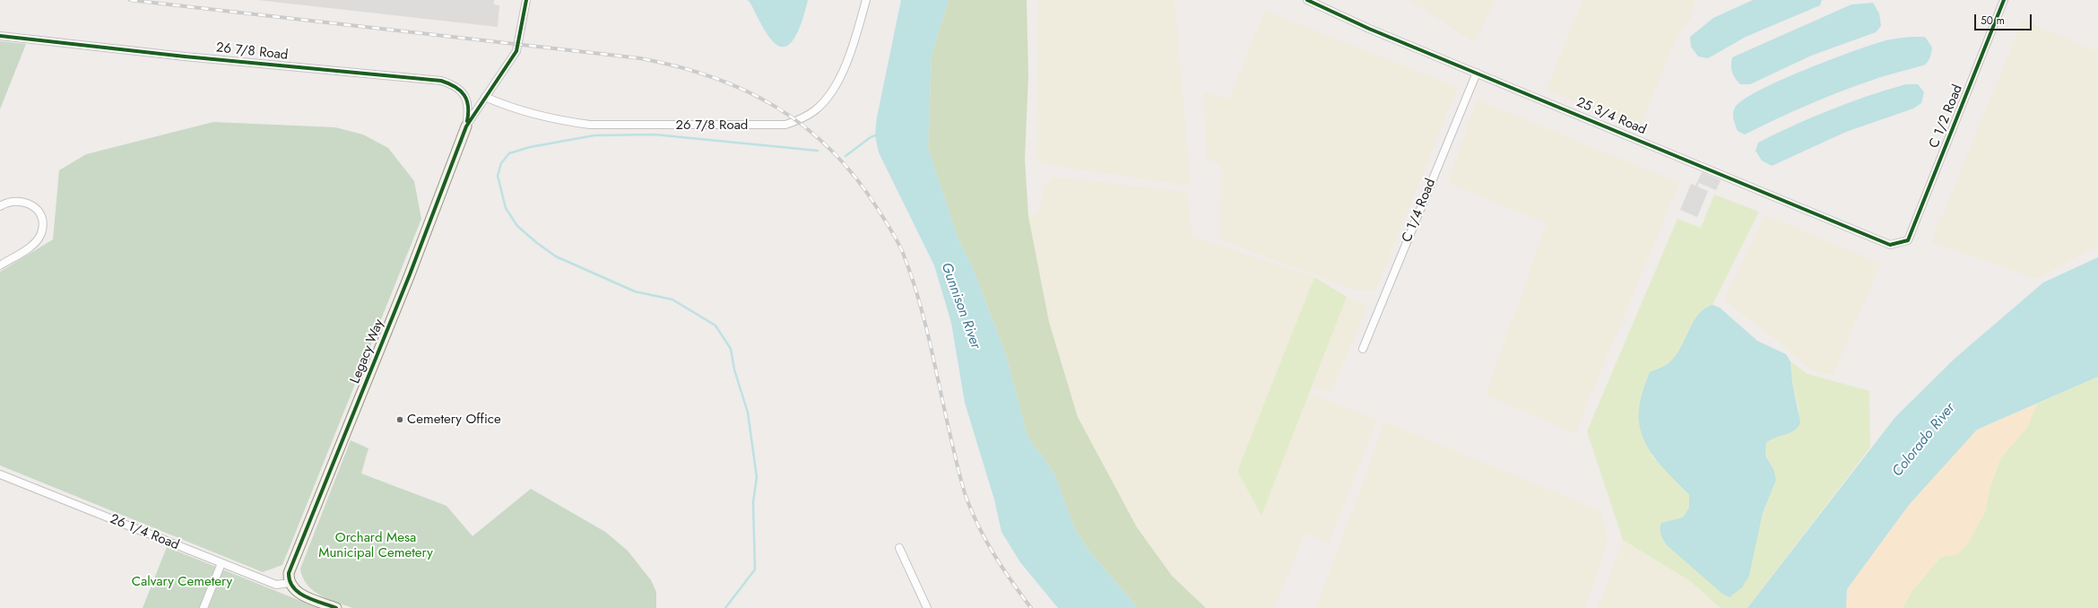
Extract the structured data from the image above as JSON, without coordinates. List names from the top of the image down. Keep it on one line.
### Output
{"streets":{"street":["26 7/8 Road","25 3/4 Road","C 1/2 Road","C 1/4 Road","Legacy Way","26 1/4 Road"]},"crossings":[["26 7/8 Road","Legacy Way"],["25 3/4 Road","C 1/2 Road"],["25 3/4 Road","C 1/4 Road"],["Legacy Way","26 1/4 Road"]],"water":["Gunnison River","Colorado River"],"parks":["Orchard Mesa Municipal Cemetery","Calvary Cemetery"],"places":["Cemetery Office"],"scale_bar":"50 m"}
